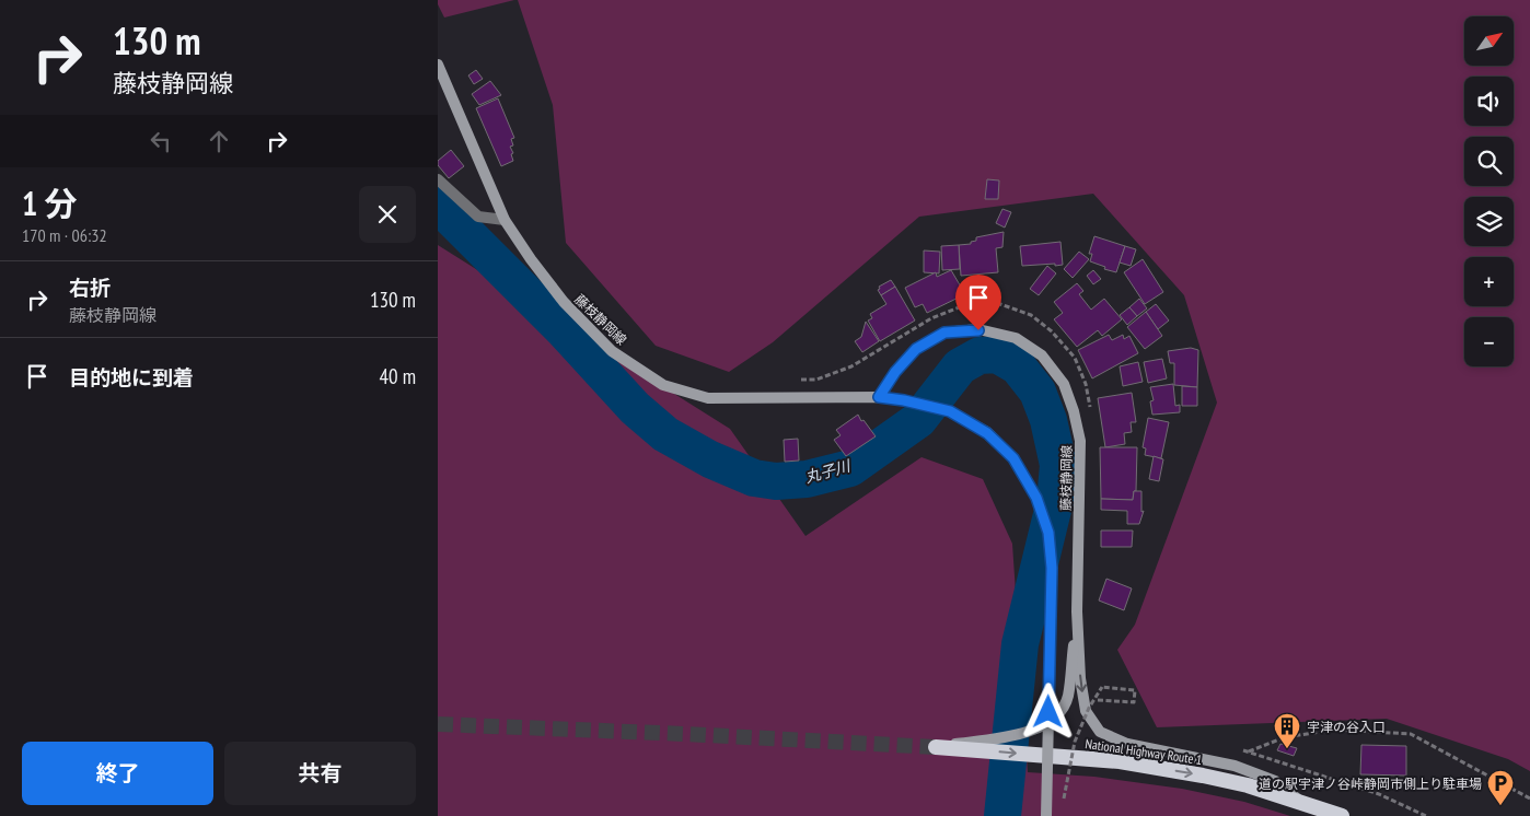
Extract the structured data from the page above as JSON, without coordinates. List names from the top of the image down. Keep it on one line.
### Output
{"streets":{"highway":["National Highway Route 1"],"main road":["藤枝静岡線"]},"one_way":["National Highway Route 1"],"water":["丸子川"],"places":{"building":["宇津の谷入口"],"parking":["道の駅宇津ノ谷峠静岡市側上り駐車場"]},"north":"top right","page":{"turn":["130 m","藤枝静岡線"],"map_buttons":["+","−"],"heading":["1 分","170 m · 06:32"],"list":[{"name":"右折","note":"藤枝静岡線","value":"130 m"},{"name":"目的地に到着","value":"40 m"}],"buttons":["終了","共有"]}}
